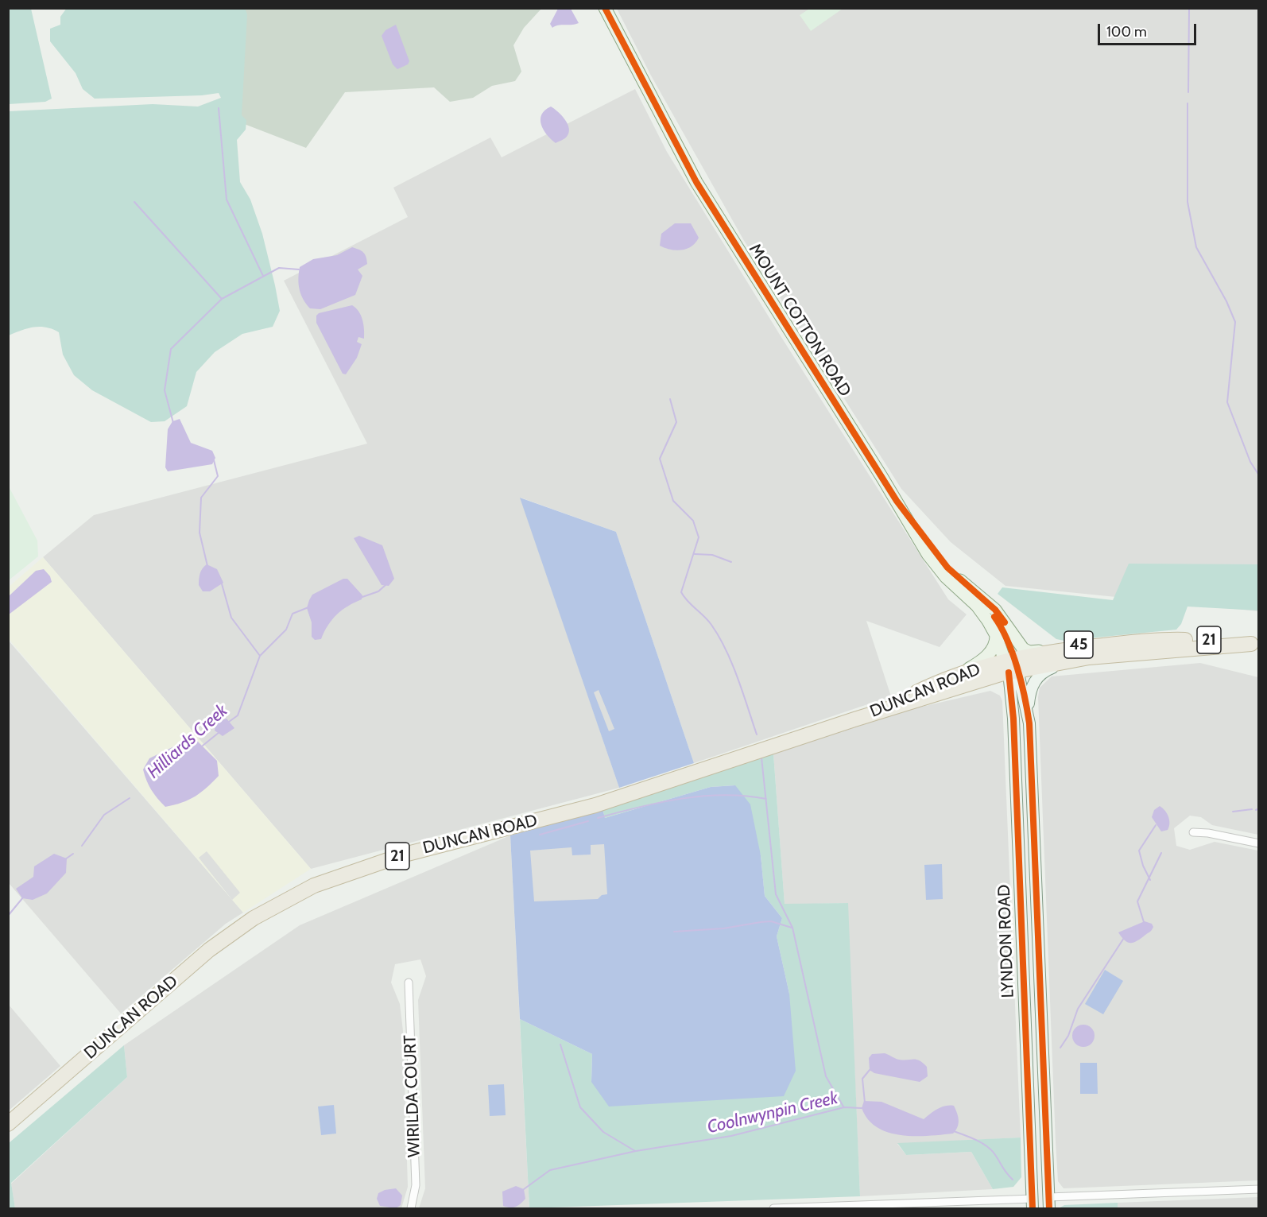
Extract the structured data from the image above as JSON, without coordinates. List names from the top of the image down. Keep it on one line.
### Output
{"streets":{"highway":["MOUNT COTTON ROAD","21","DUNCAN ROAD"],"main road":["45","LYNDON ROAD"],"street":["WIRILDA COURT"]},"crossings":[["MOUNT COTTON ROAD","DUNCAN ROAD"],["MOUNT COTTON ROAD","LYNDON ROAD"],["DUNCAN ROAD","LYNDON ROAD"]],"water":["Hilliards Creek","Coolnwynpin Creek"],"scale_bar":"100 m"}
